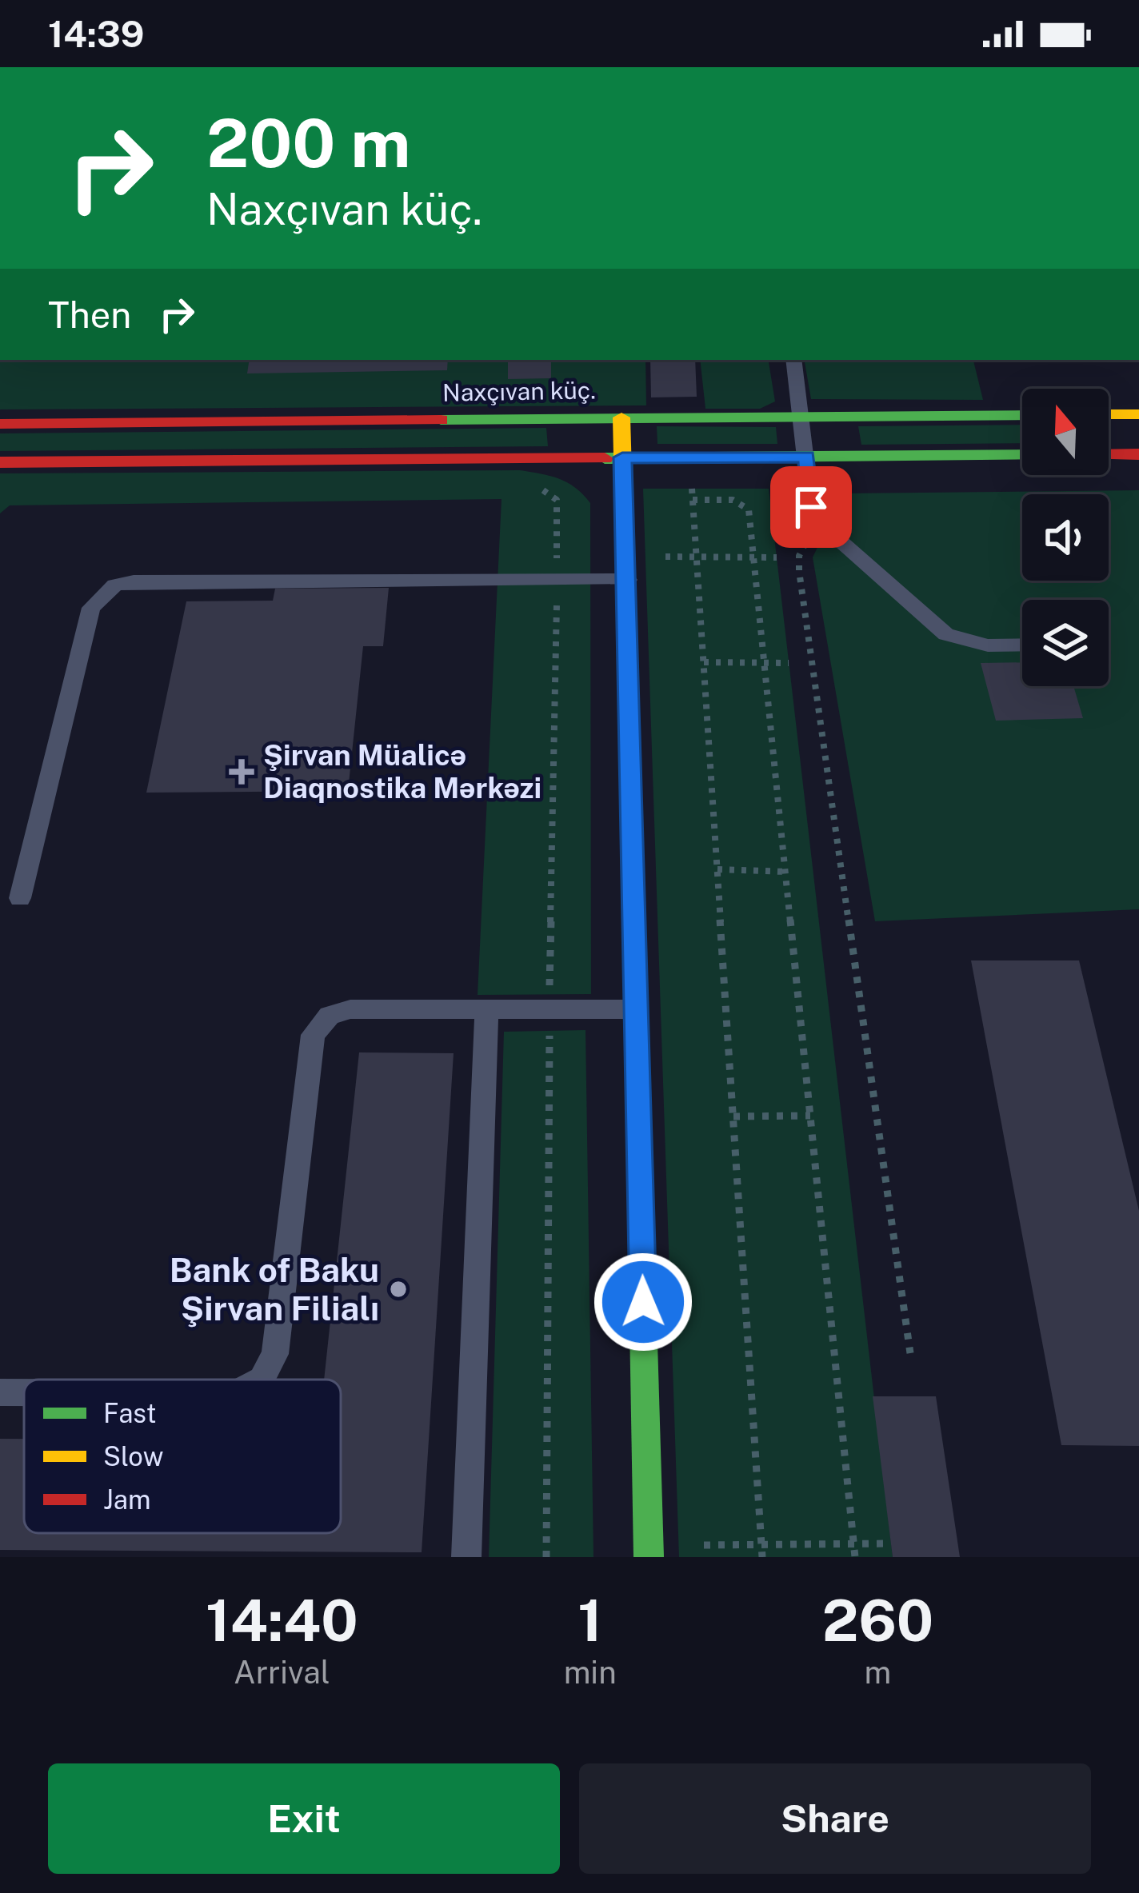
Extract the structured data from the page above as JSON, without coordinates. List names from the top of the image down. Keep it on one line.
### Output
{"streets":{"main road":["Naxçıvan küç."]},"places":{"health":["Şirvan Müalicə Diaqnostika Mərkəzi"],"other":["Bank of Baku Şirvan Filialı"]},"legend":["Fast","Slow","Jam"],"north":"top","page":{"status":"14:39","turn":["200 m","Naxçıvan küç."],"then":"Then","eta":["14:40","Arrival","1","min","260","m"],"buttons":["Exit","Share"]}}
